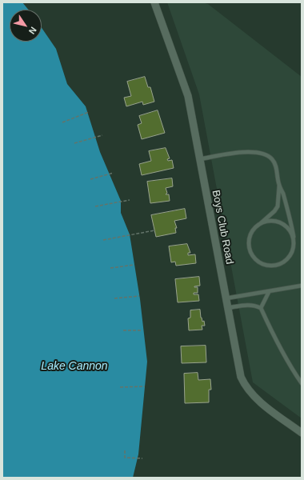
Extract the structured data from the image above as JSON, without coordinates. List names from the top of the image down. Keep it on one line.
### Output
{"streets":{"street":["Boys Club Road"]},"water":["Lake Cannon"],"north":"bottom right"}
